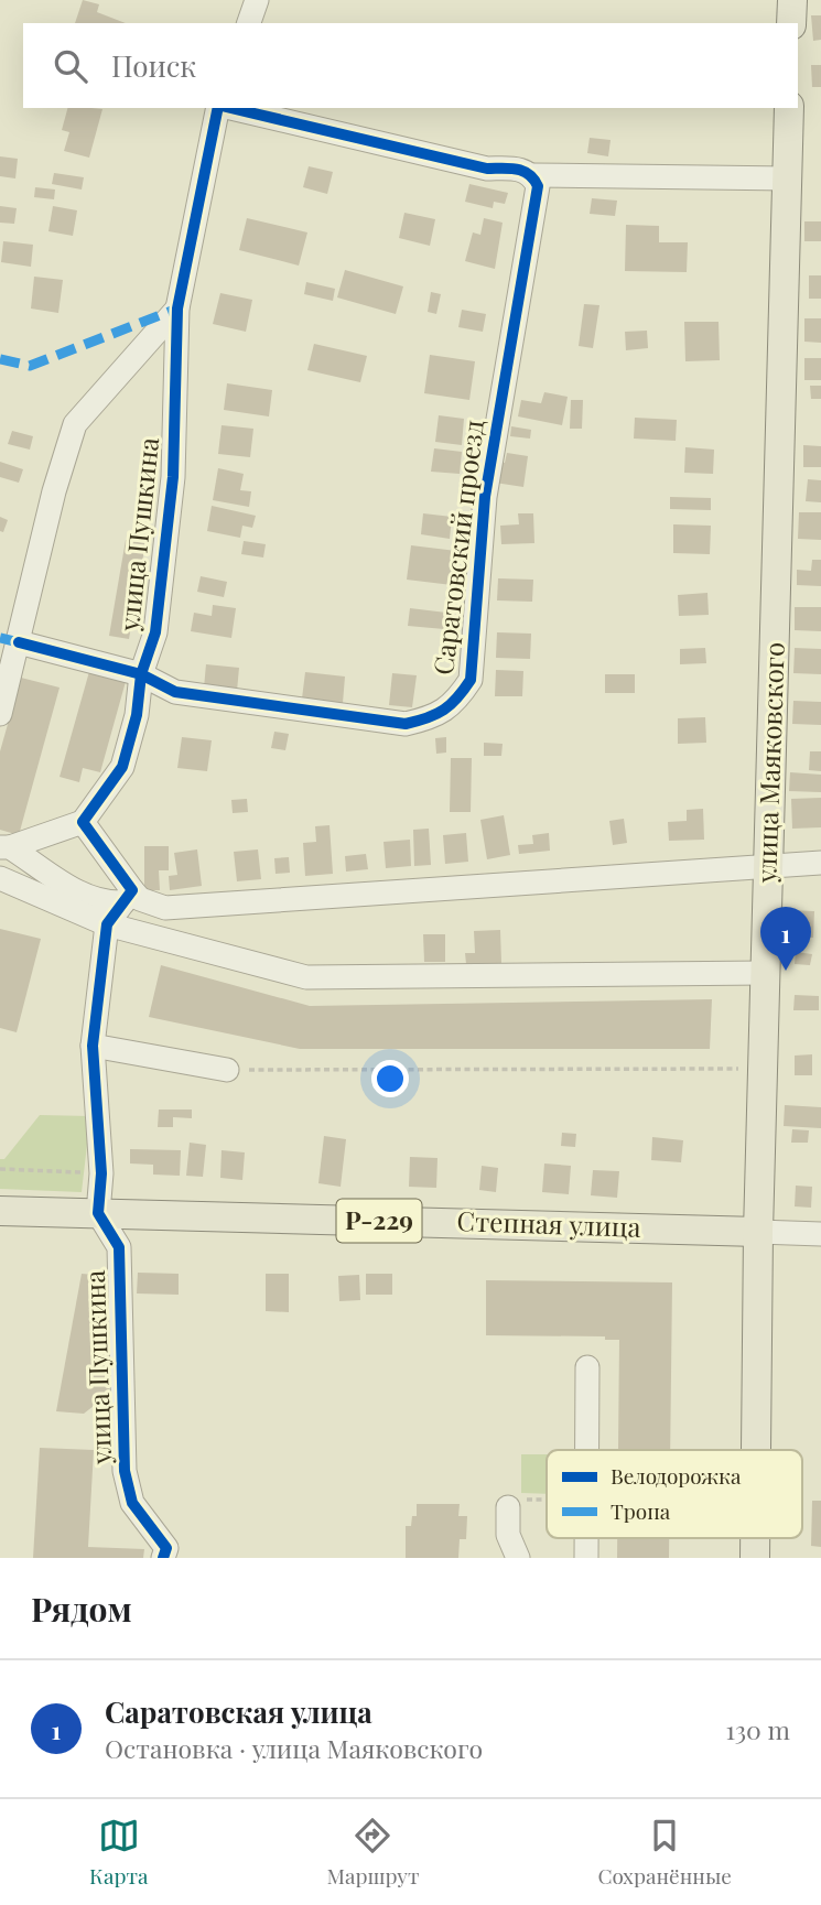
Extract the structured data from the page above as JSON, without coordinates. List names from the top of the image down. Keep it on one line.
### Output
{"streets":{"main road":["улица Маяковского","Р-229","Степная улица"],"street":["улица Пушкина","Саратовский проезд"]},"crossings":[["улица Пушкина","Саратовский проезд"],["улица Пушкина","Степная улица"],["улица Маяковского","Степная улица"]],"legend":["Велодорожка","Тропа"],"page":{"search":"Поиск","pins":"1","heading":"Рядом","list":[{"mark":"1","name":"Саратовская улица","note":"Остановка · улица Маяковского","value":"130 m"}],"nav":["Карта","Маршрут","Сохранённые"]}}
